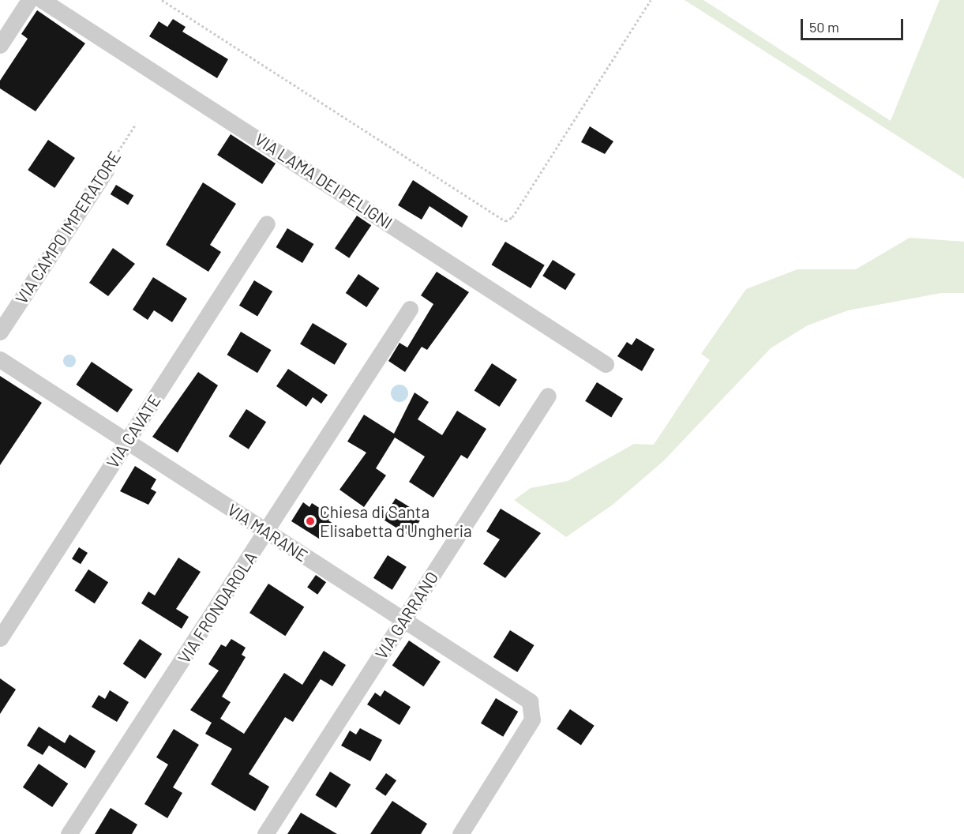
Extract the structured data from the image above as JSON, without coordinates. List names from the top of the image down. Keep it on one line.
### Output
{"streets":{"street":["VIA LAMA DEI PELIGNI","VIA CAMPO IMPERATORE","VIA CAVATE","VIA MARANE","VIA FRONDAROLA","VIA GARRANO"]},"crossings":[["VIA CAVATE","VIA MARANE"],["VIA MARANE","VIA FRONDAROLA"],["VIA MARANE","VIA GARRANO"]],"places":["Chiesa di Santa Elisabetta d'Ungheria"],"scale_bar":"50 m"}
